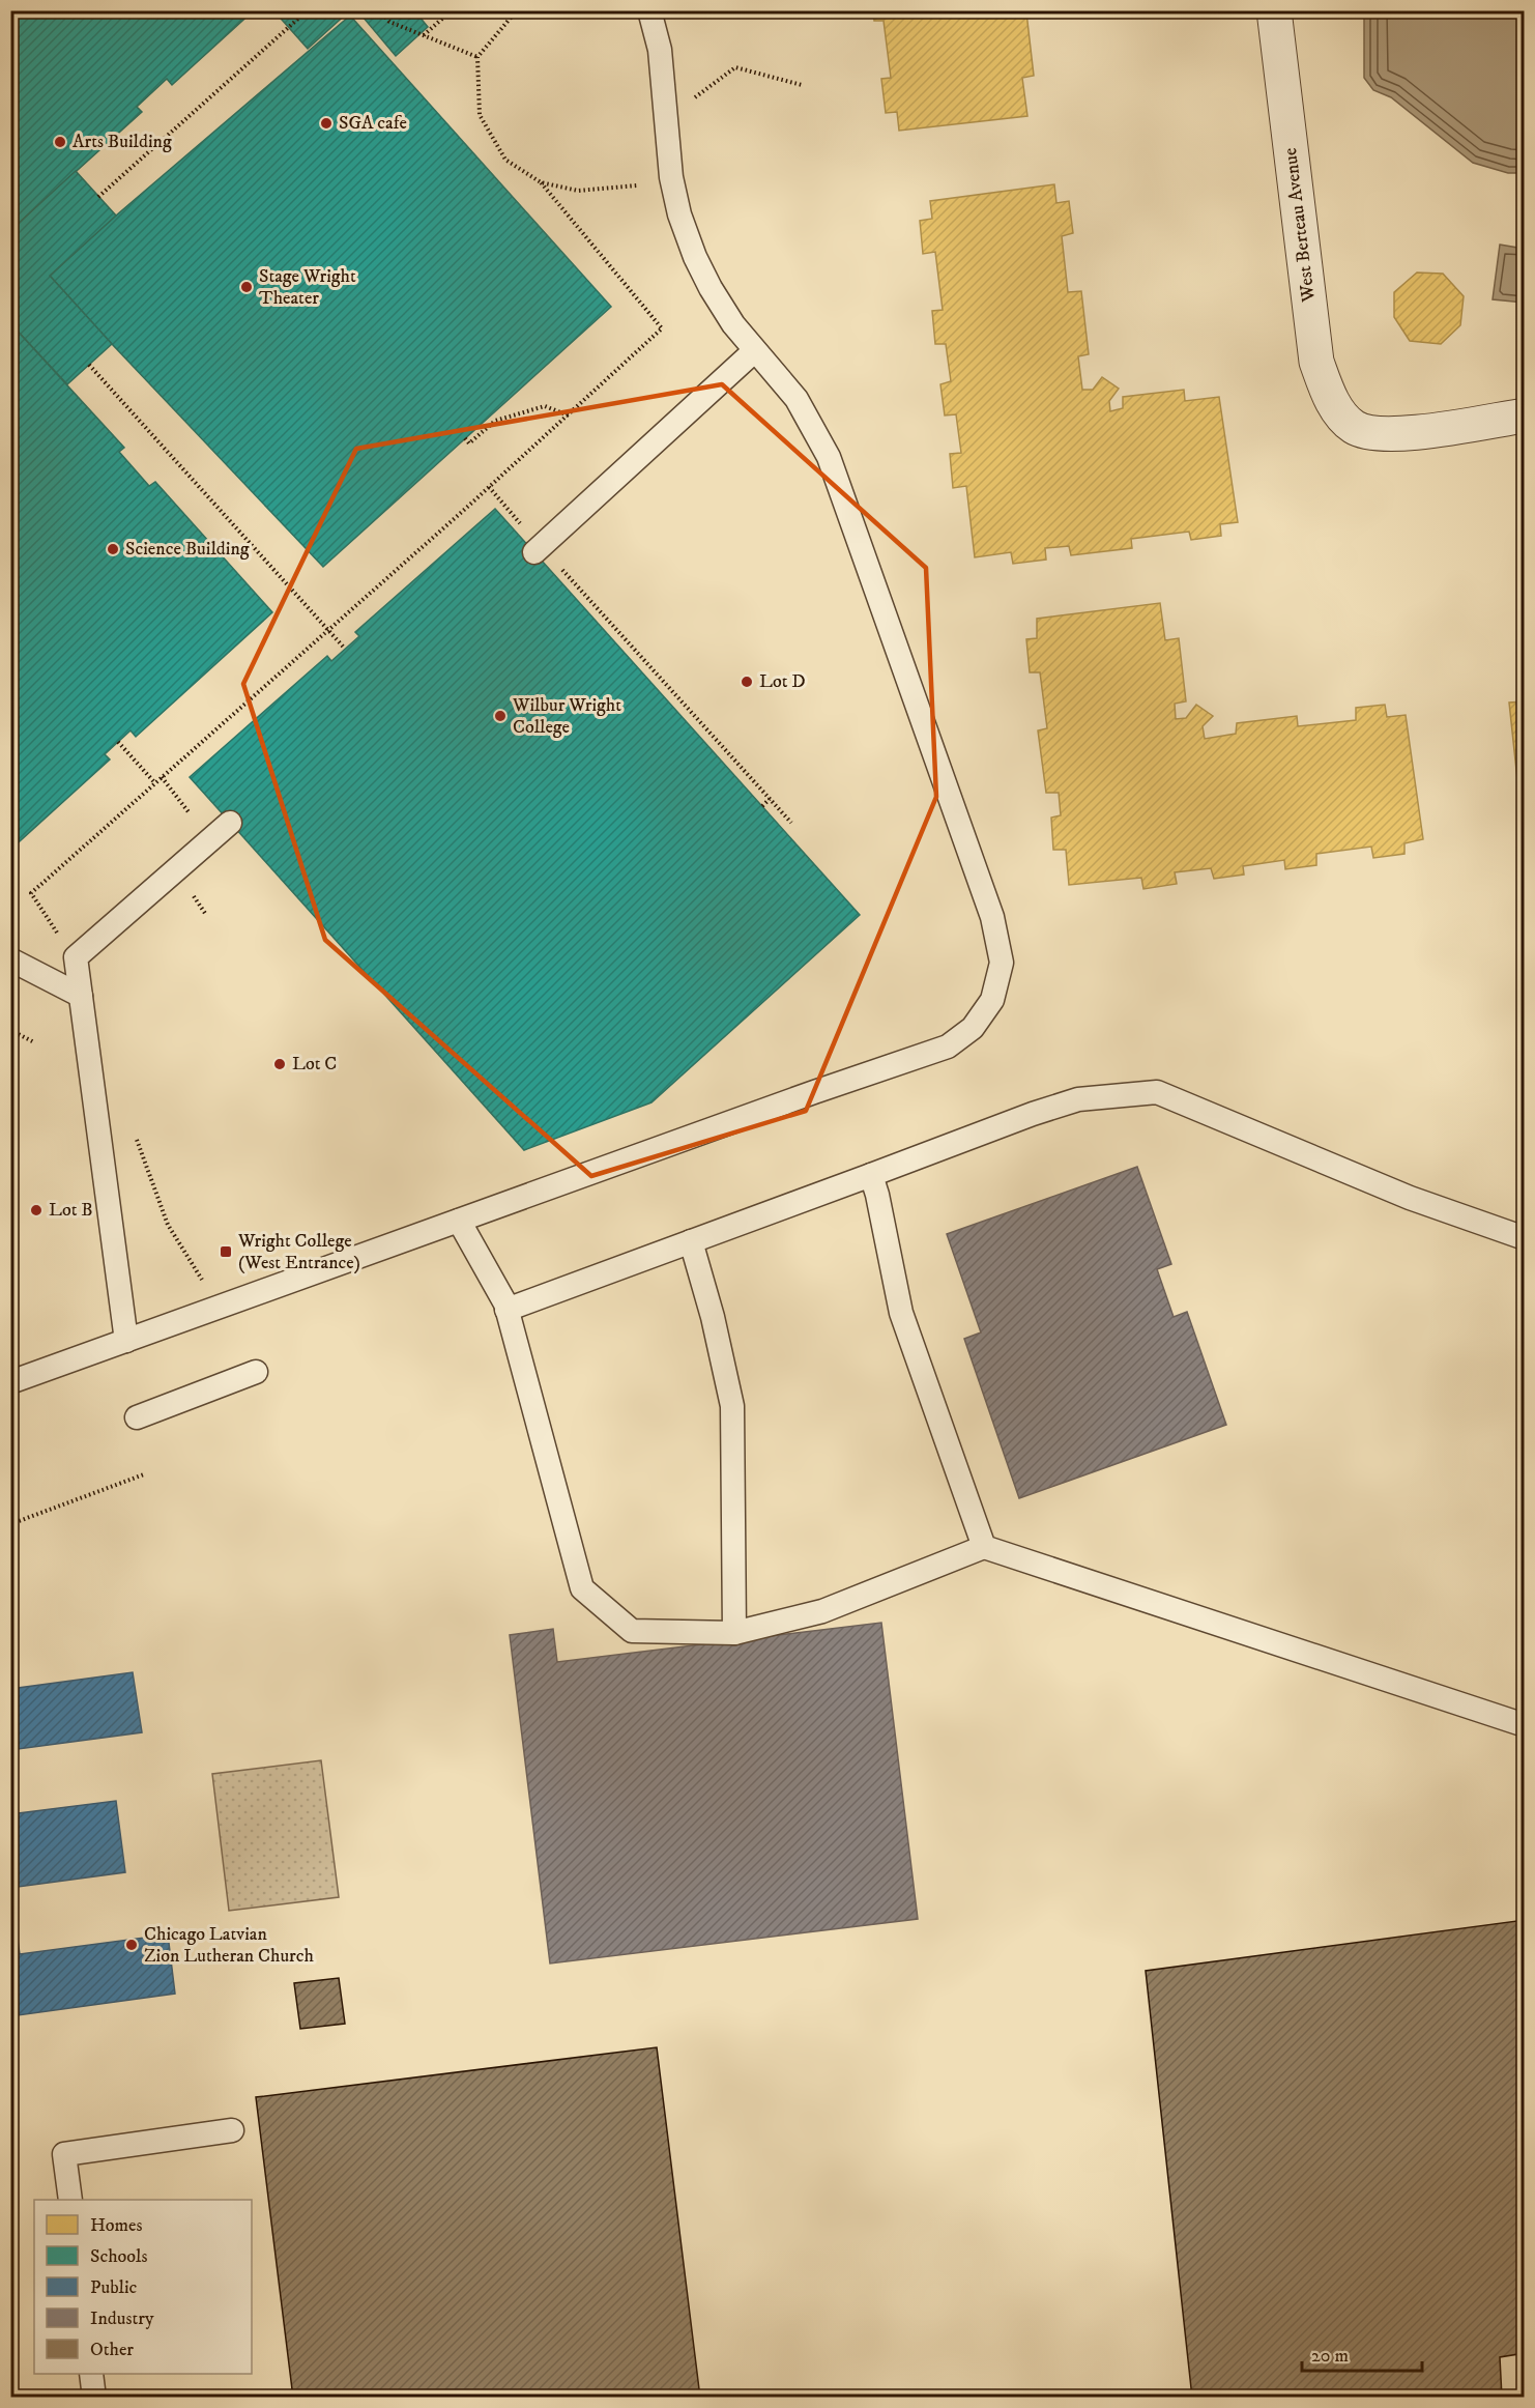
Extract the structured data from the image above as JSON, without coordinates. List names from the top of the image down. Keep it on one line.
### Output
{"streets":{"street":["West Berteau Avenue"]},"places":{"other":["SGA cafe","Arts Building","Stage Wright Theater","Science Building","Lot D","Wilbur Wright College","Lot C","Lot B","Chicago Latvian Zion Lutheran Church"],"transit":["Wright College (West Entrance)"]},"legend":["Homes","Schools","Public","Industry","Other"],"scale_bar":"20 m"}
